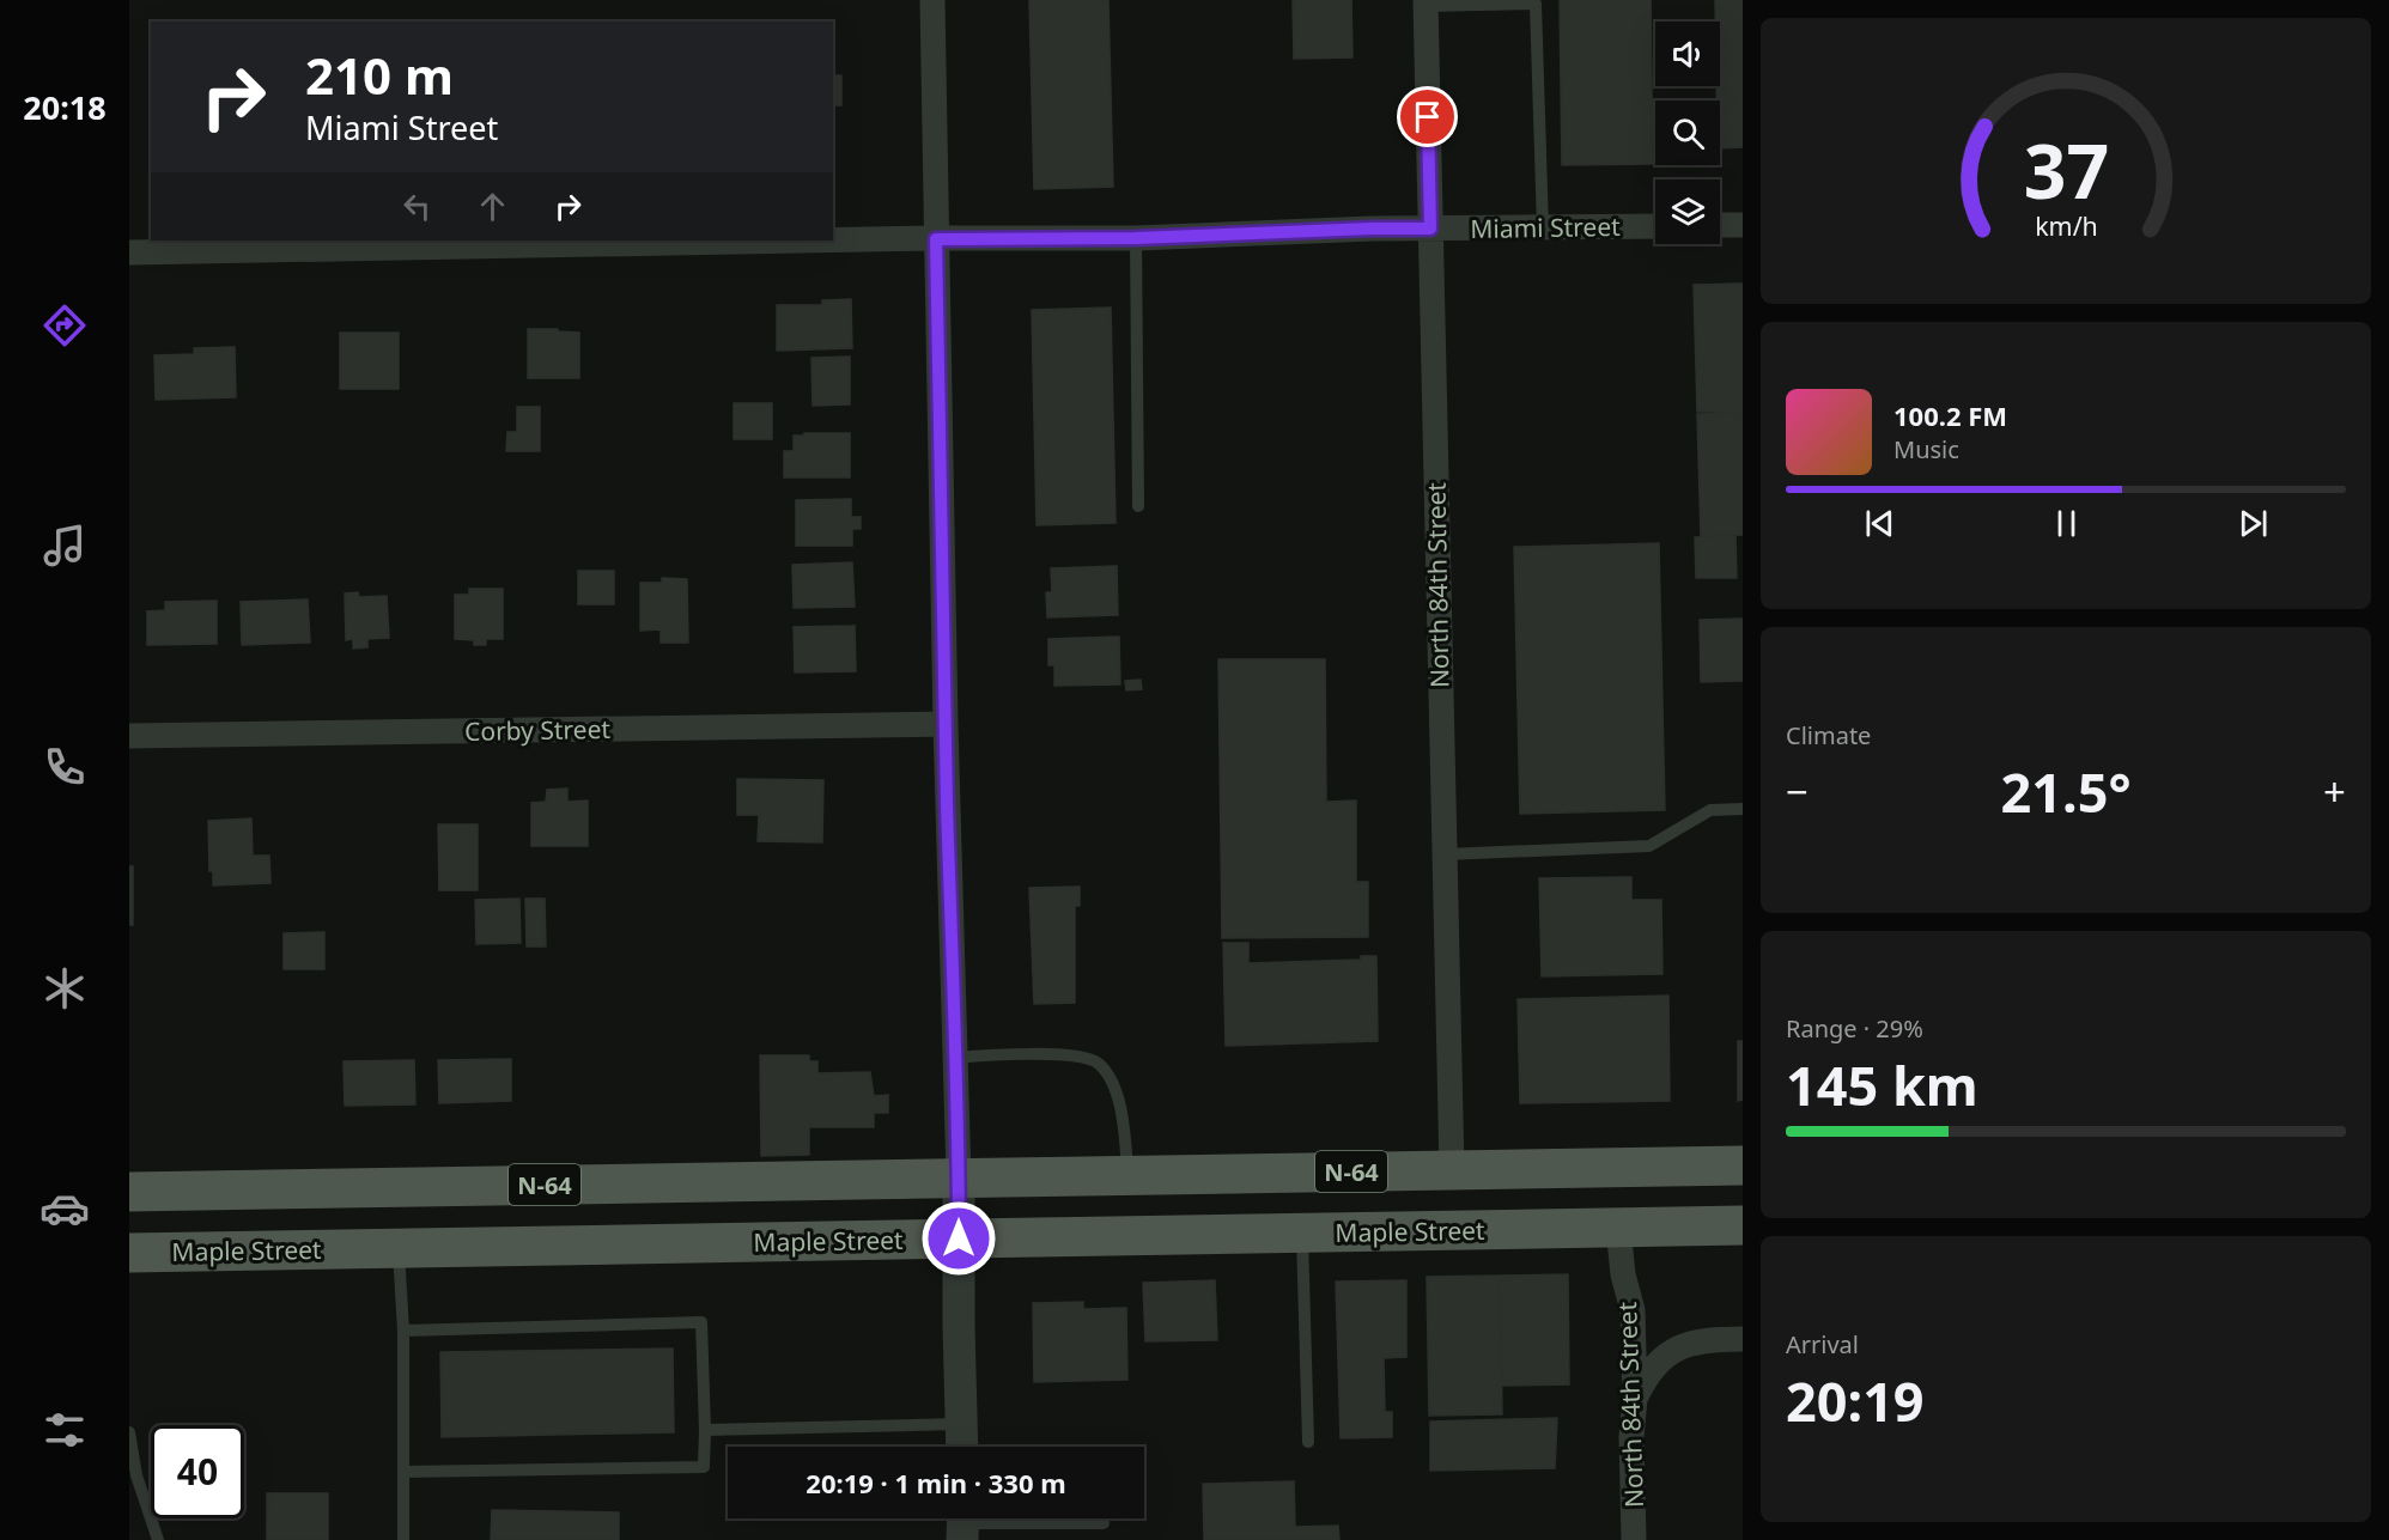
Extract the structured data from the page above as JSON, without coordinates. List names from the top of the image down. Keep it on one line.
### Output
{"streets":{"main road":["N-64","Maple Street"],"street":["Miami Street","North 84th Street","Corby Street"]},"crossings":[["Miami Street","North 84th Street"],["North 84th Street","N-64"],["North 84th Street","Maple Street"]],"page":{"tabs":"20:18","turn":["210 m","Miami Street"],"song":["100.2 FM","Music"],"tile":["Climate",["Range · 29%","145 km"],["Arrival","20:19"]],"heat":["−","21.5°","+"],"limit":"40","trip":"20:19 · 1 min · 330 m","gauge":["37","km/h"]}}
